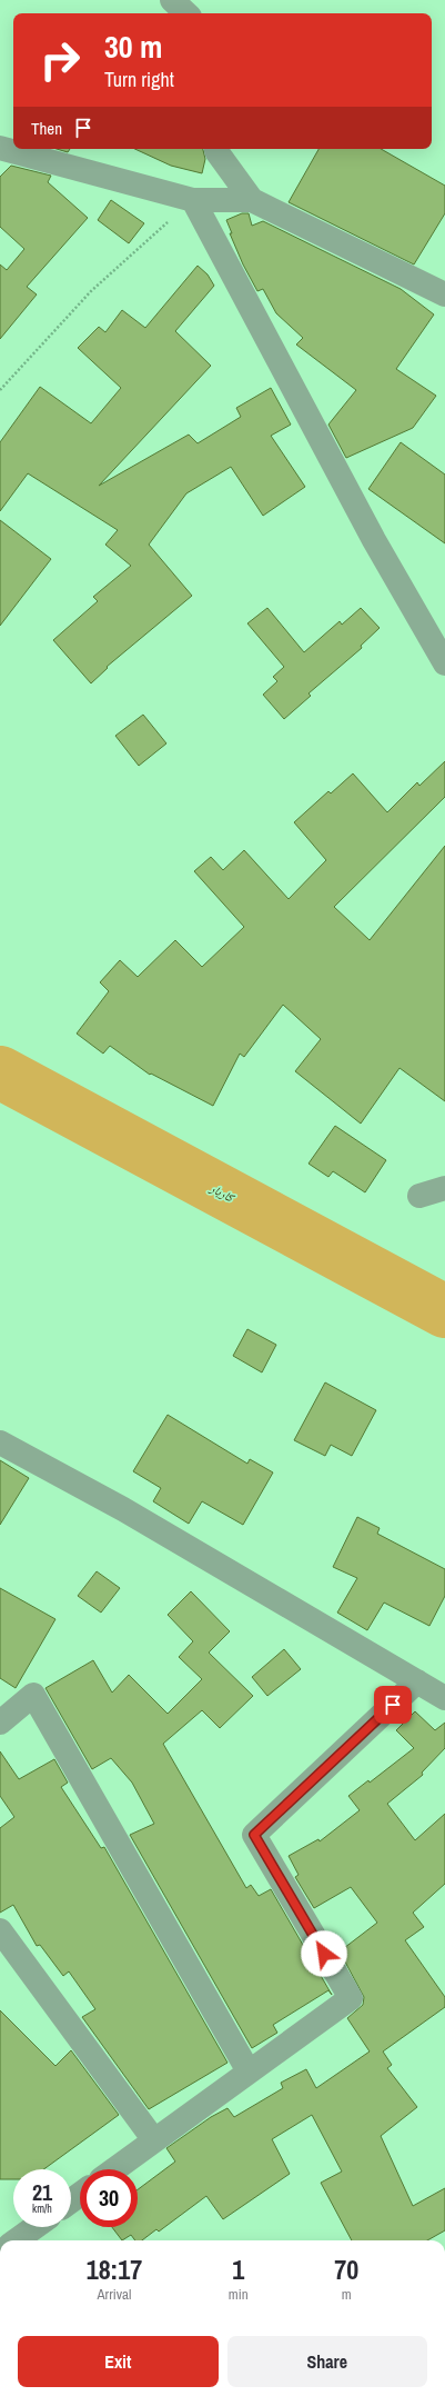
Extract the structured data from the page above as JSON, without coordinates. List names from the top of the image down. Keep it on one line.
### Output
{"water":["کاربار"],"page":{"turn":["30 m","Turn right"],"then":"Then","speed":"21 km/h","limit":"30","eta":["18:17","Arrival","1","min","70","m"],"buttons":["Exit","Share"]}}
